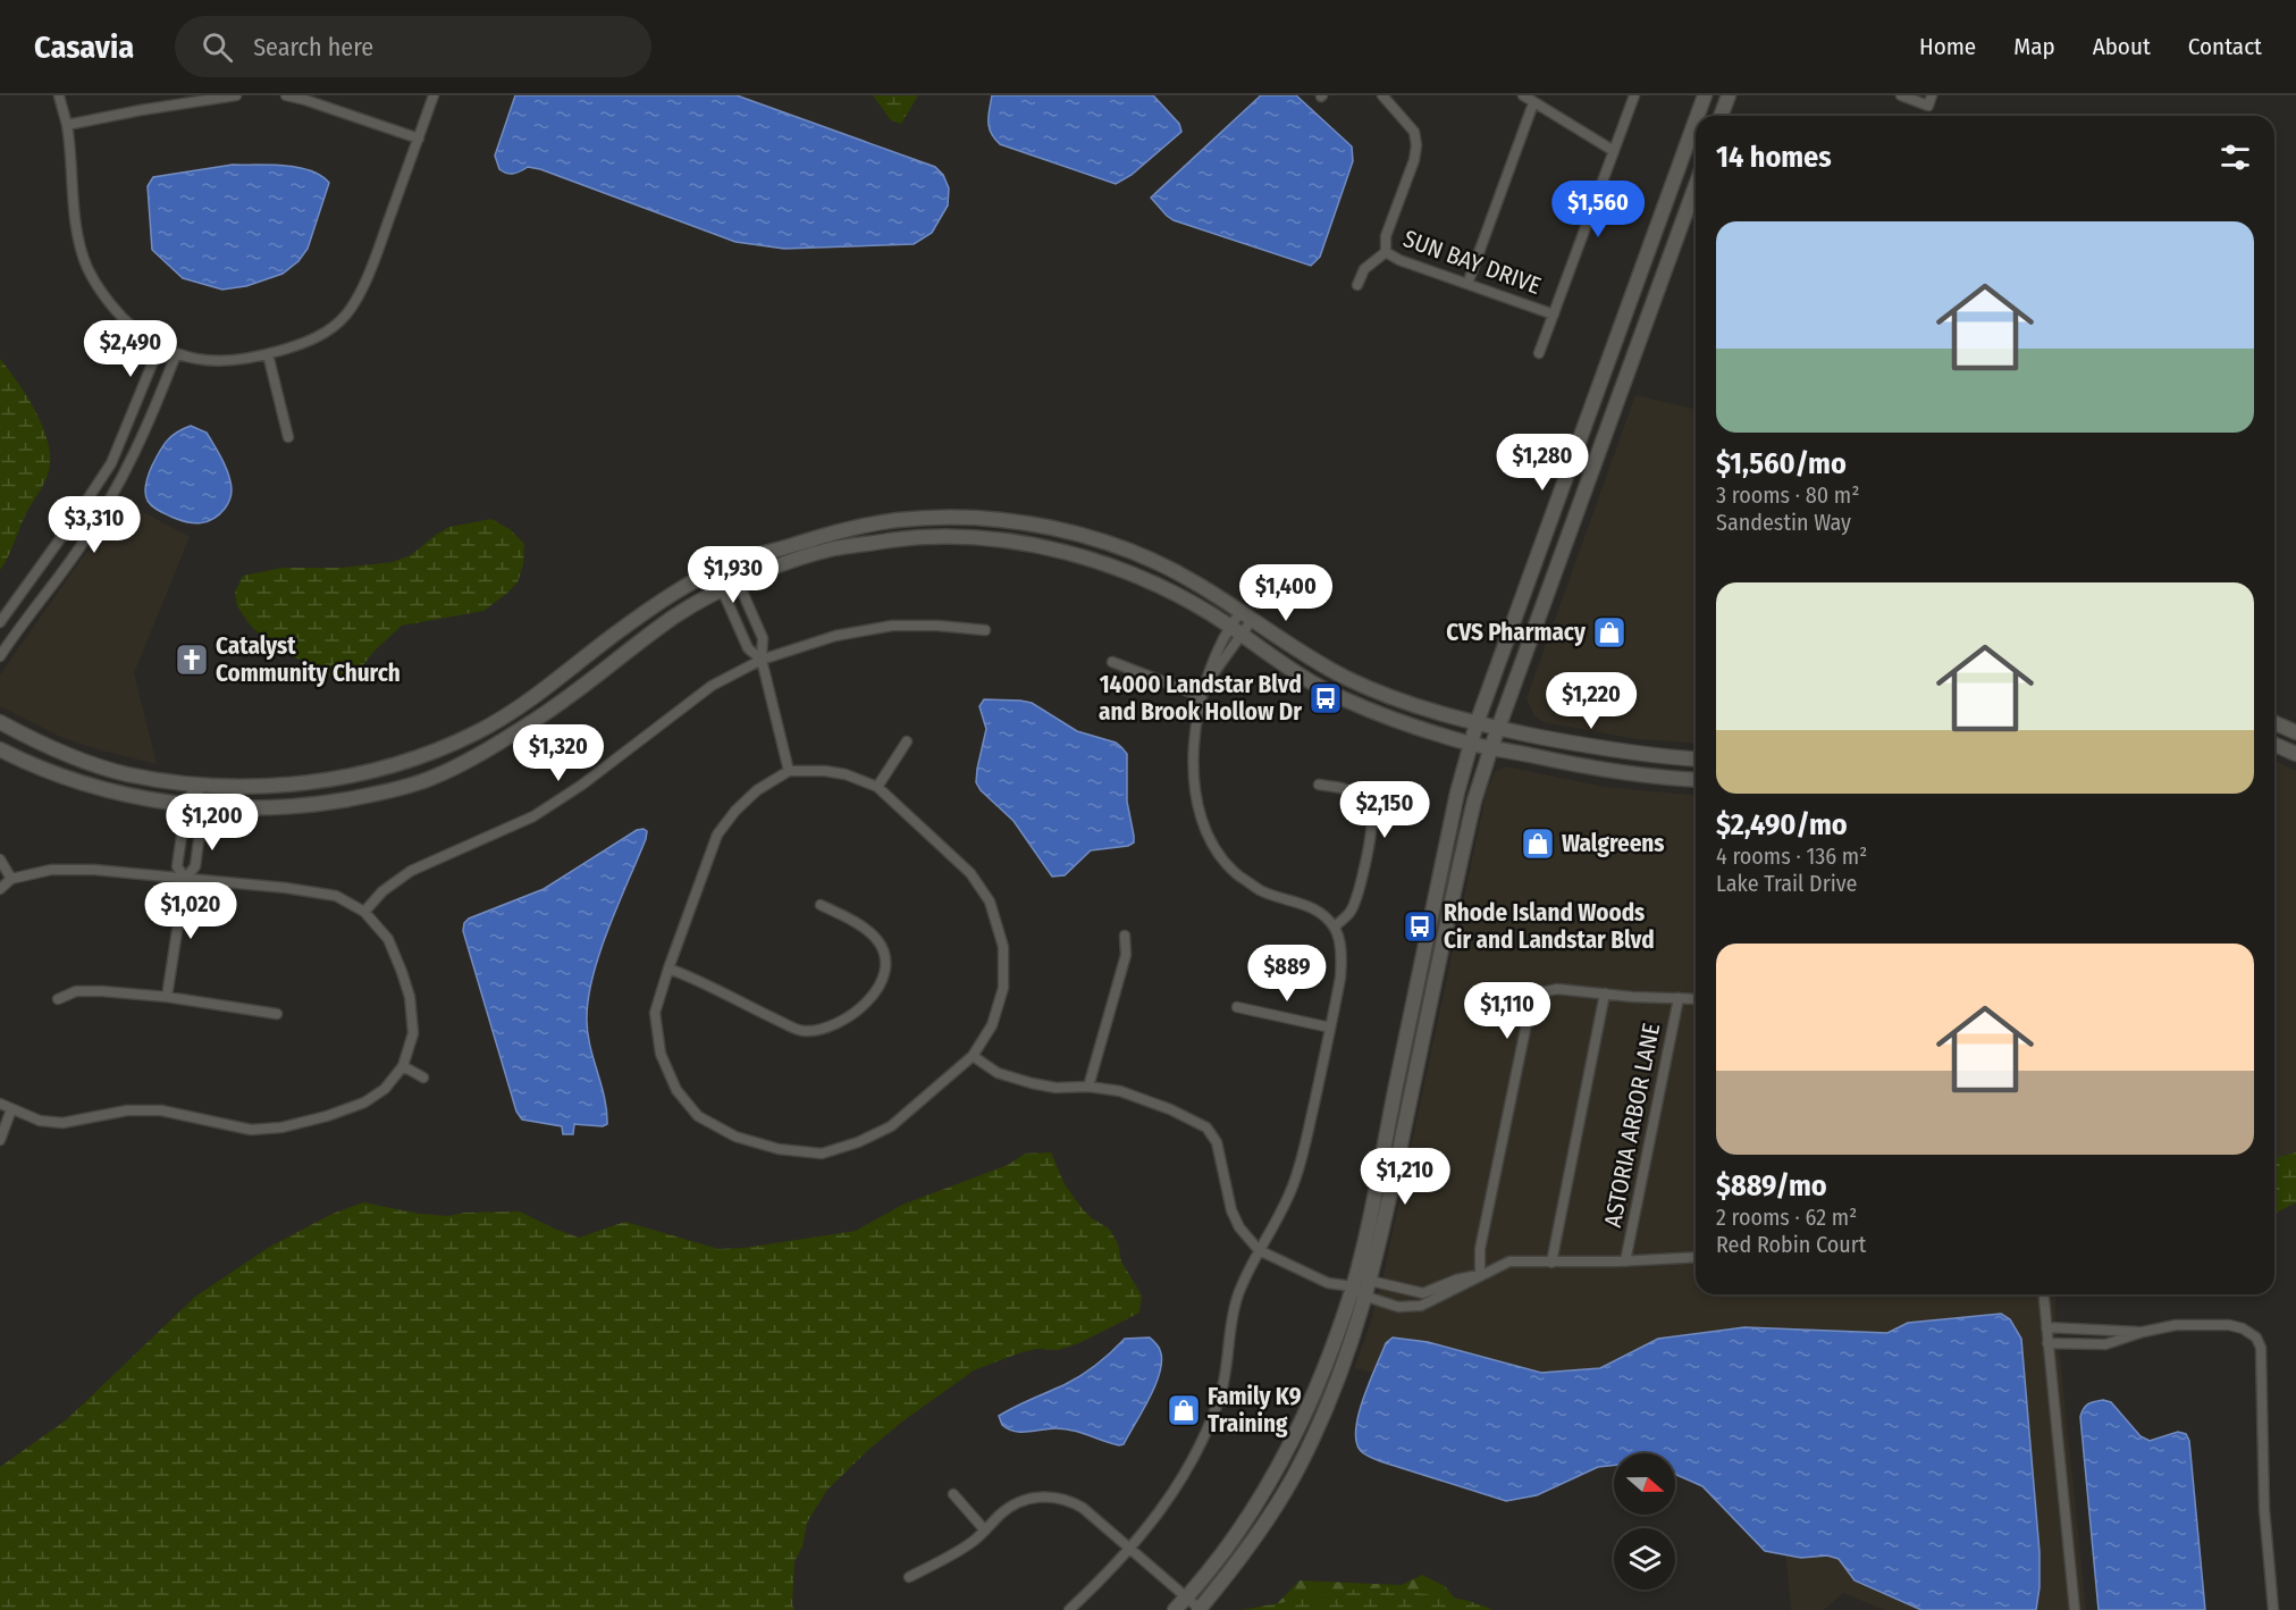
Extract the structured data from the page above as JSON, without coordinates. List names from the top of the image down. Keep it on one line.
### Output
{"streets":{"street":["SUN BAY DRIVE","ASTORIA ARBOR LANE"]},"places":{"shop":["CVS Pharmacy","Walgreens","Family K9 Training"],"church":["Catalyst Community Church"],"bus stop":["14000 Landstar Blvd and Brook Hollow Dr","Rhode Island Woods Cir and Landstar Blvd"]},"north":"right","page":{"header":"Casavia","search":"Search here","nav":["Home","Map","About","Contact"],"heading":"14 homes","price":["$1,560","$2,490","$1,280","$3,310","$1,930","$1,400","$1,220","$1,320","$2,150","$1,200","$1,020","$889","$1,110","$1,210"],"list":[{"name":"$1,560/mo","note":"3 rooms · 80 m² · Sandestin Way"},{"name":"$2,490/mo","note":"4 rooms · 136 m² · Lake Trail Drive"},{"name":"$889/mo","note":"2 rooms · 62 m² · Red Robin Court"}]}}
